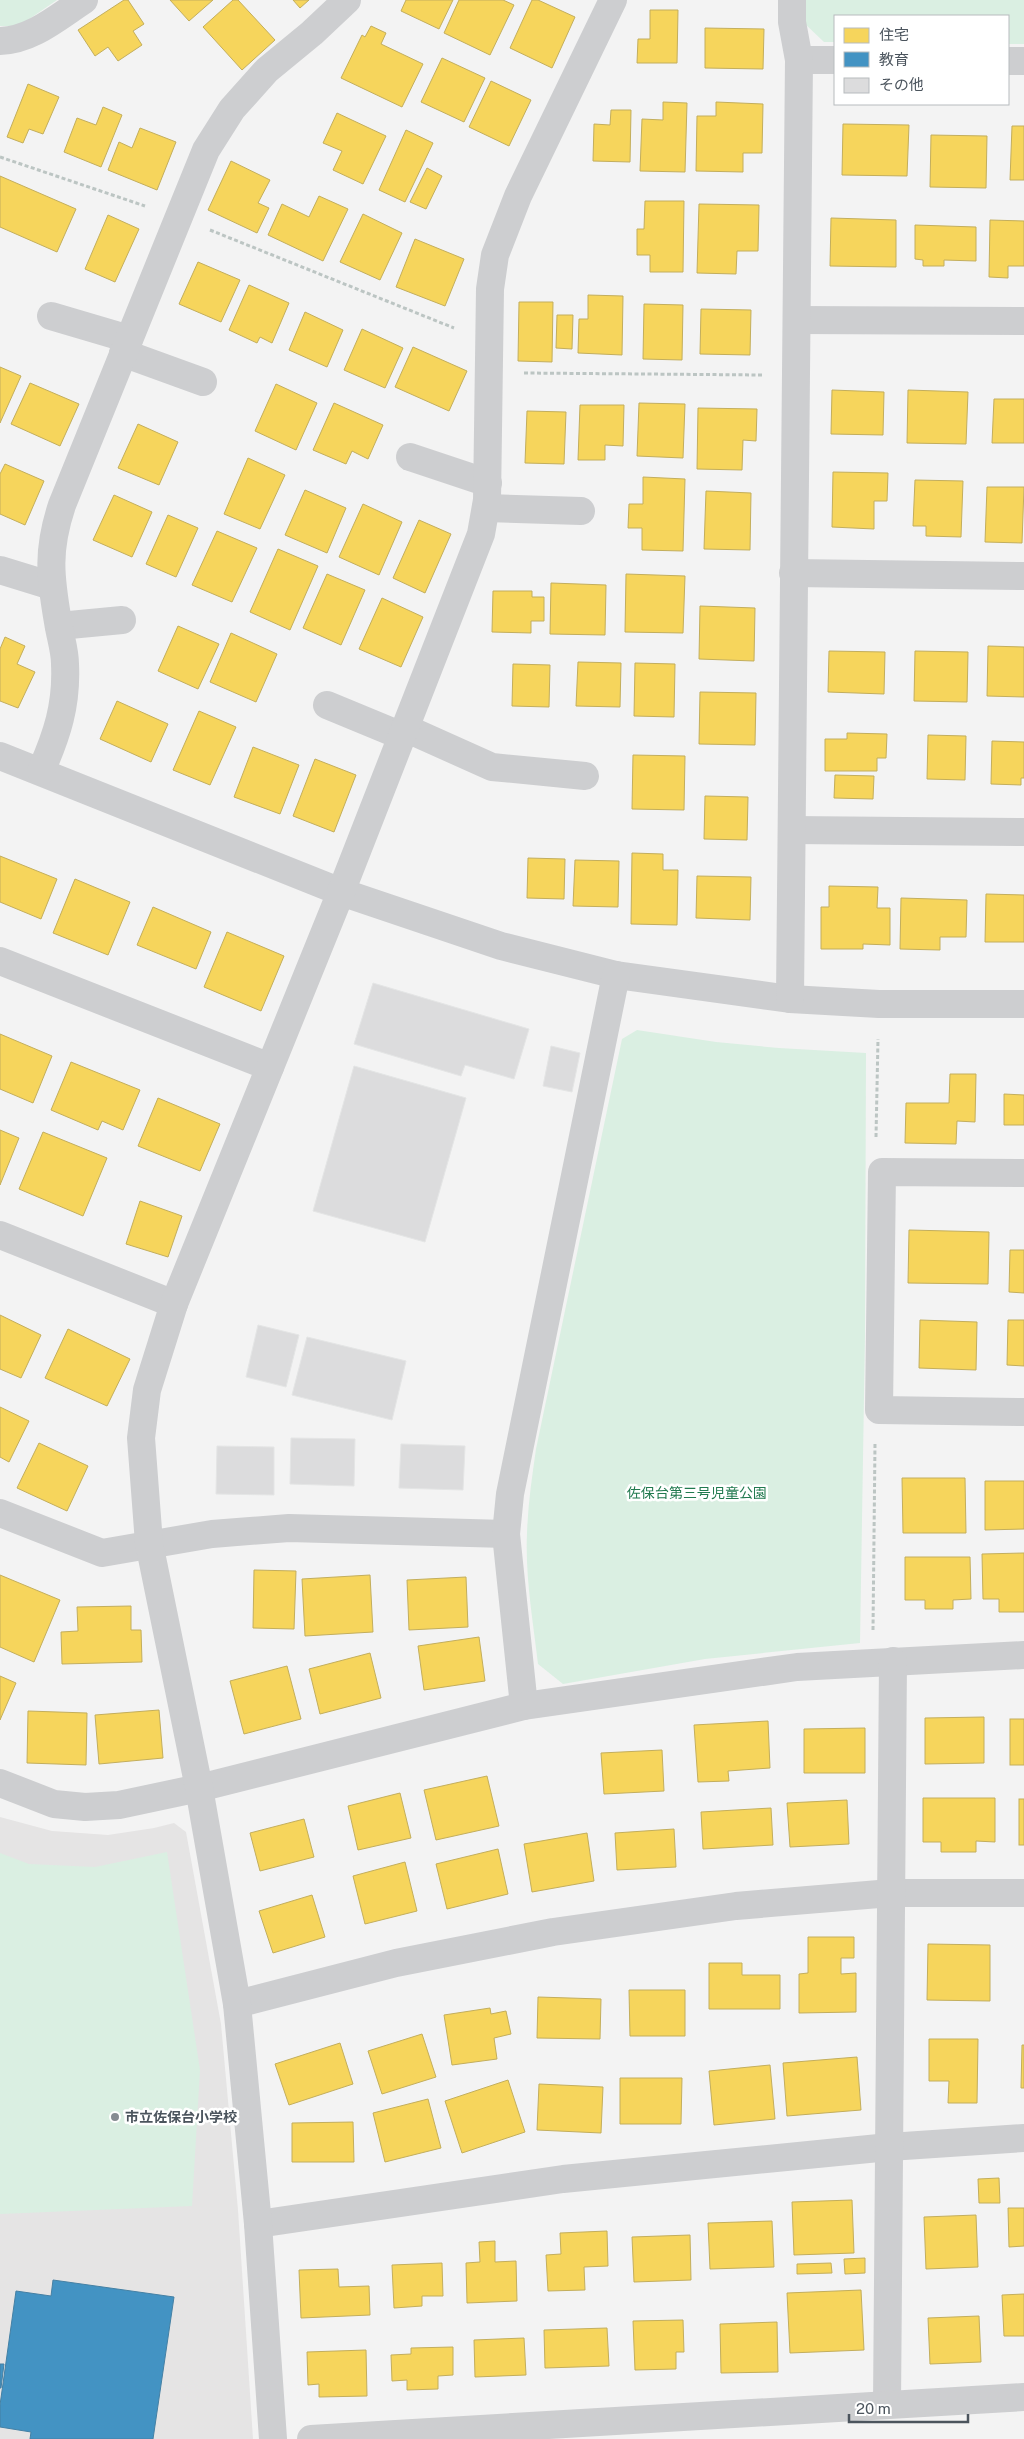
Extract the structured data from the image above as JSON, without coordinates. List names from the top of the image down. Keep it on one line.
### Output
{"parks":["佐保台第三号児童公園"],"places":["市立佐保台小学校"],"legend":["住宅","教育","その他"],"scale_bar":"20 m"}
